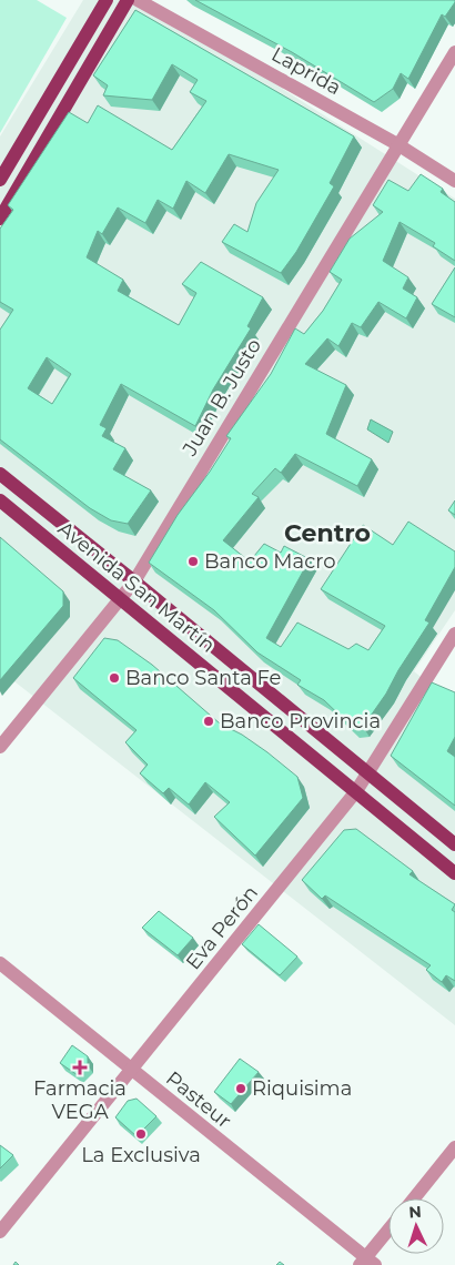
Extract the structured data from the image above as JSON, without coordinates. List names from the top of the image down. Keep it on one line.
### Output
{"streets":{"main road":["Avenida San Martín"],"street":["Laprida","Juan B. Justo","Eva Perón","Pasteur"]},"crossings":[["Laprida","Juan B. Justo"],["Juan B. Justo","Avenida San Martín"],["Avenida San Martín","Eva Perón"],["Eva Perón","Pasteur"]],"districts":["Centro"],"places":{"other":["Banco Macro","Banco Santa Fe","Banco Provincia","Riquisima","La Exclusiva"],"health":["Farmacia VEGA"]},"north":"top"}
